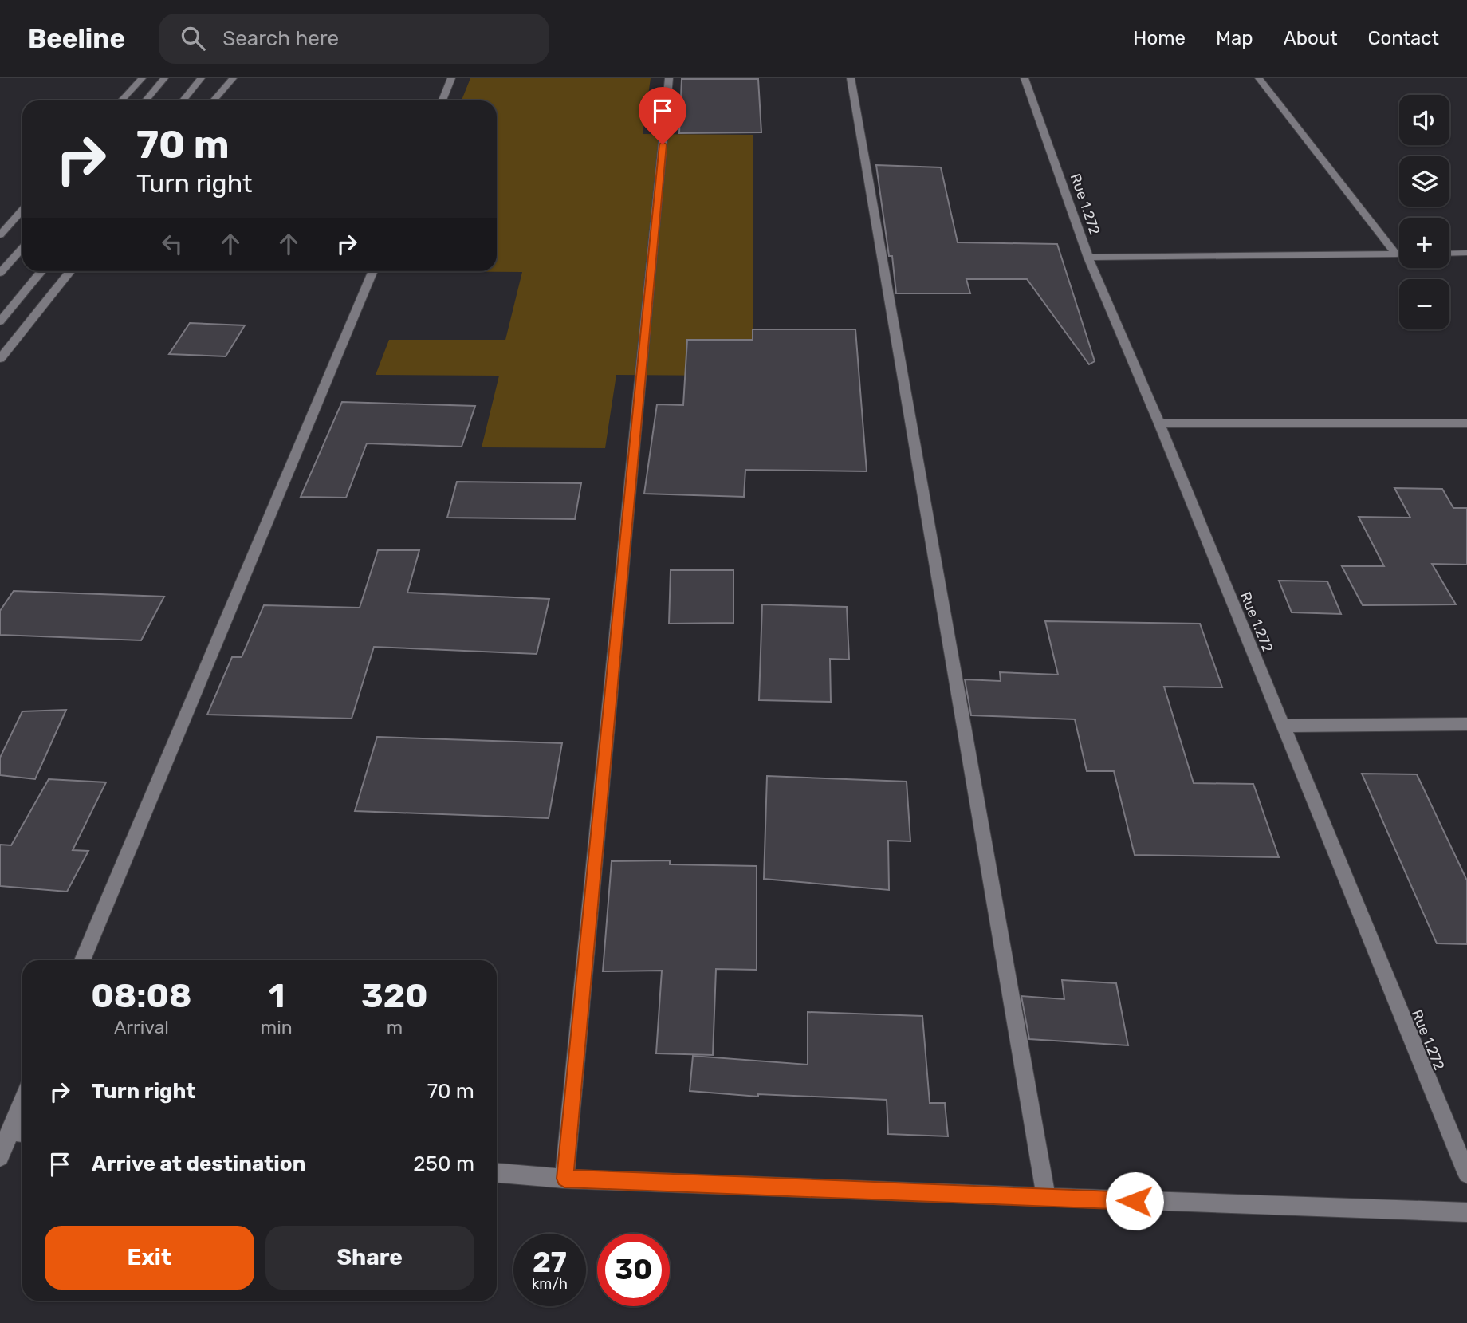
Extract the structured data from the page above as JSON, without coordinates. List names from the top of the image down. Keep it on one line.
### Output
{"streets":{"street":["Rue 1.272"]},"page":{"header":"Beeline","search":"Search here","nav":["Home","Map","About","Contact"],"map_buttons":["+","−"],"turn":["70 m","Turn right"],"eta":["08:08","Arrival","1","min","320","m"],"list":[{"name":"Turn right","value":"70 m"},{"name":"Arrive at destination","value":"250 m"}],"buttons":["Exit","Share"],"speed":"27 km/h","limit":"30"}}
